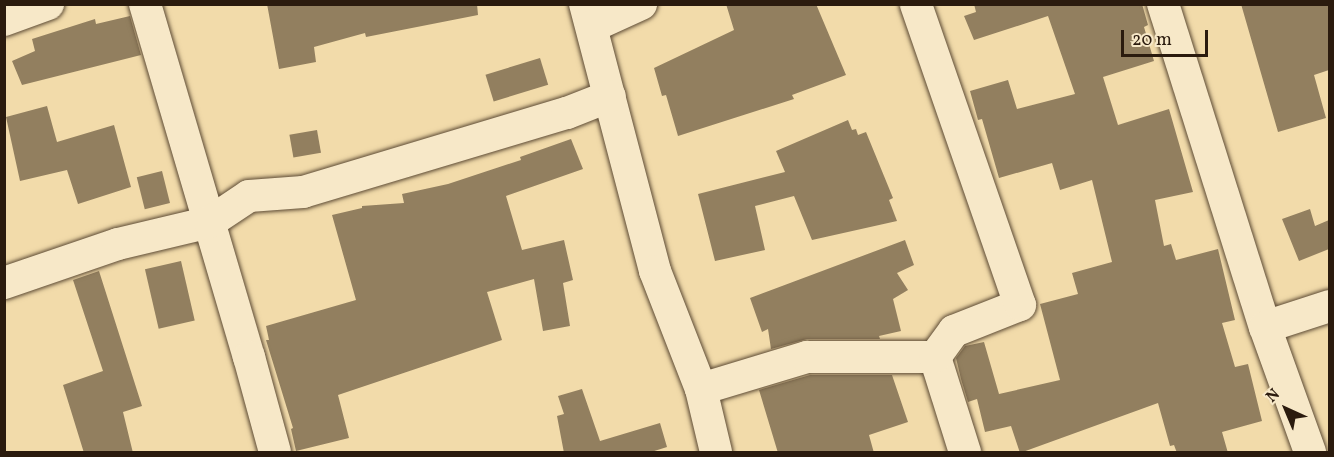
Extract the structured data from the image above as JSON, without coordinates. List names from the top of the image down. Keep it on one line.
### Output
{"scale_bar":"20 m","north":"top left"}
